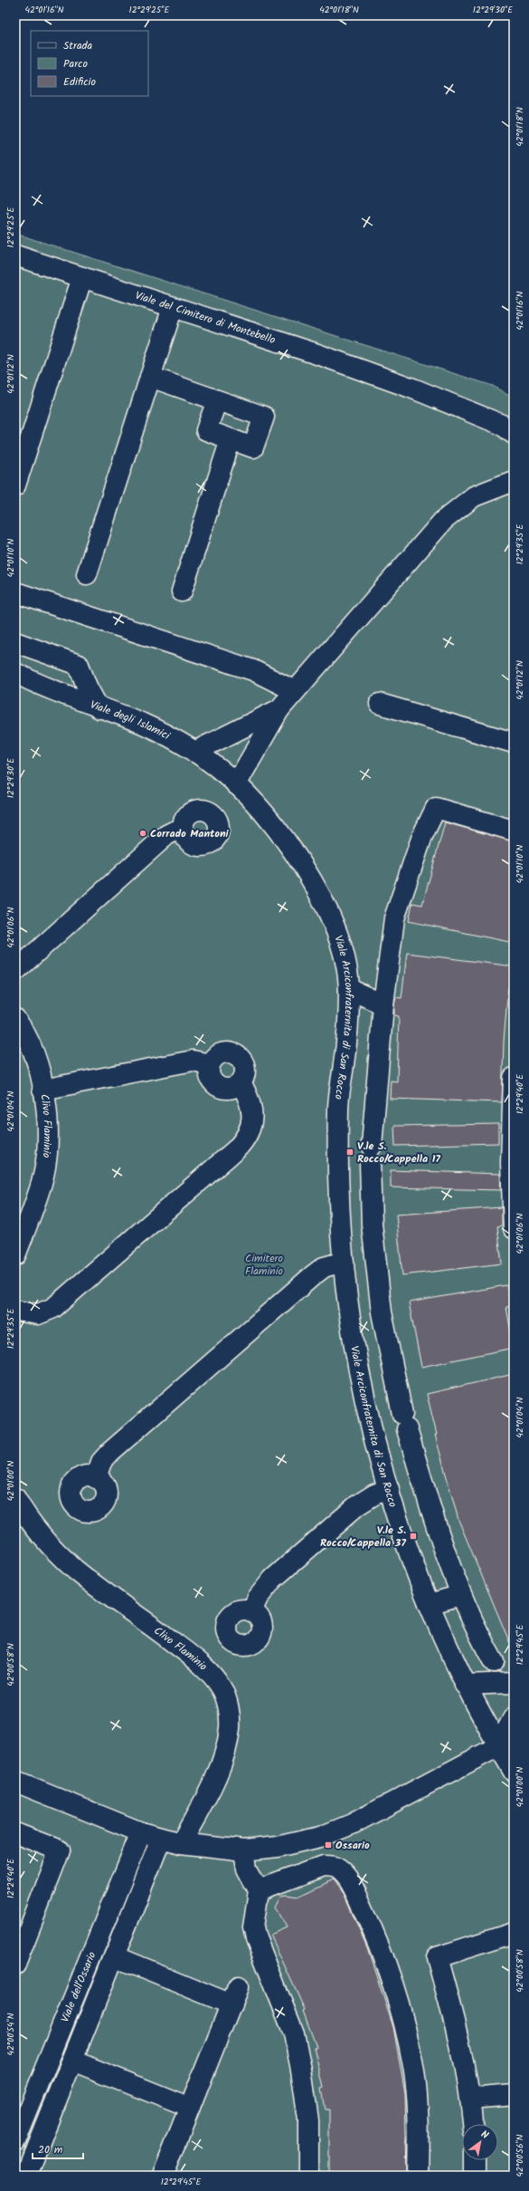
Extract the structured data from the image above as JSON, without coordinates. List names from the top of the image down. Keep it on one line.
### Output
{"streets":{"lane":["Viale del Cimitero di Montebello","Viale degli Islamici","Viale Arciconfraternita di San Rocco","Clivo Flaminio","Viale dell'Ossario"]},"crossings":[["Viale degli Islamici","Viale Arciconfraternita di San Rocco"]],"parks":["Cimitero Flaminio"],"places":{"other":["Corrado Mantoni"],"transit":["V.le S. Rocco/Cappella 17","V.le S. Rocco/Cappella 37","Ossario"]},"legend":["Strada","Parco","Edificio"],"scale_bar":"20 m","north":"top right","coordinates":["42°01'16\"N","12°29'25\"E","42°01'18\"N","12°29'30\"E","42°01'12\"N","12°29'35\"E","42°01'10\"N","42°01'06\"N","12°29'40\"E","42°01'04\"N","42°01'00\"N","12°29'45\"E","42°00'58\"N","42°00'54\"N","42°00'56\"N"]}
